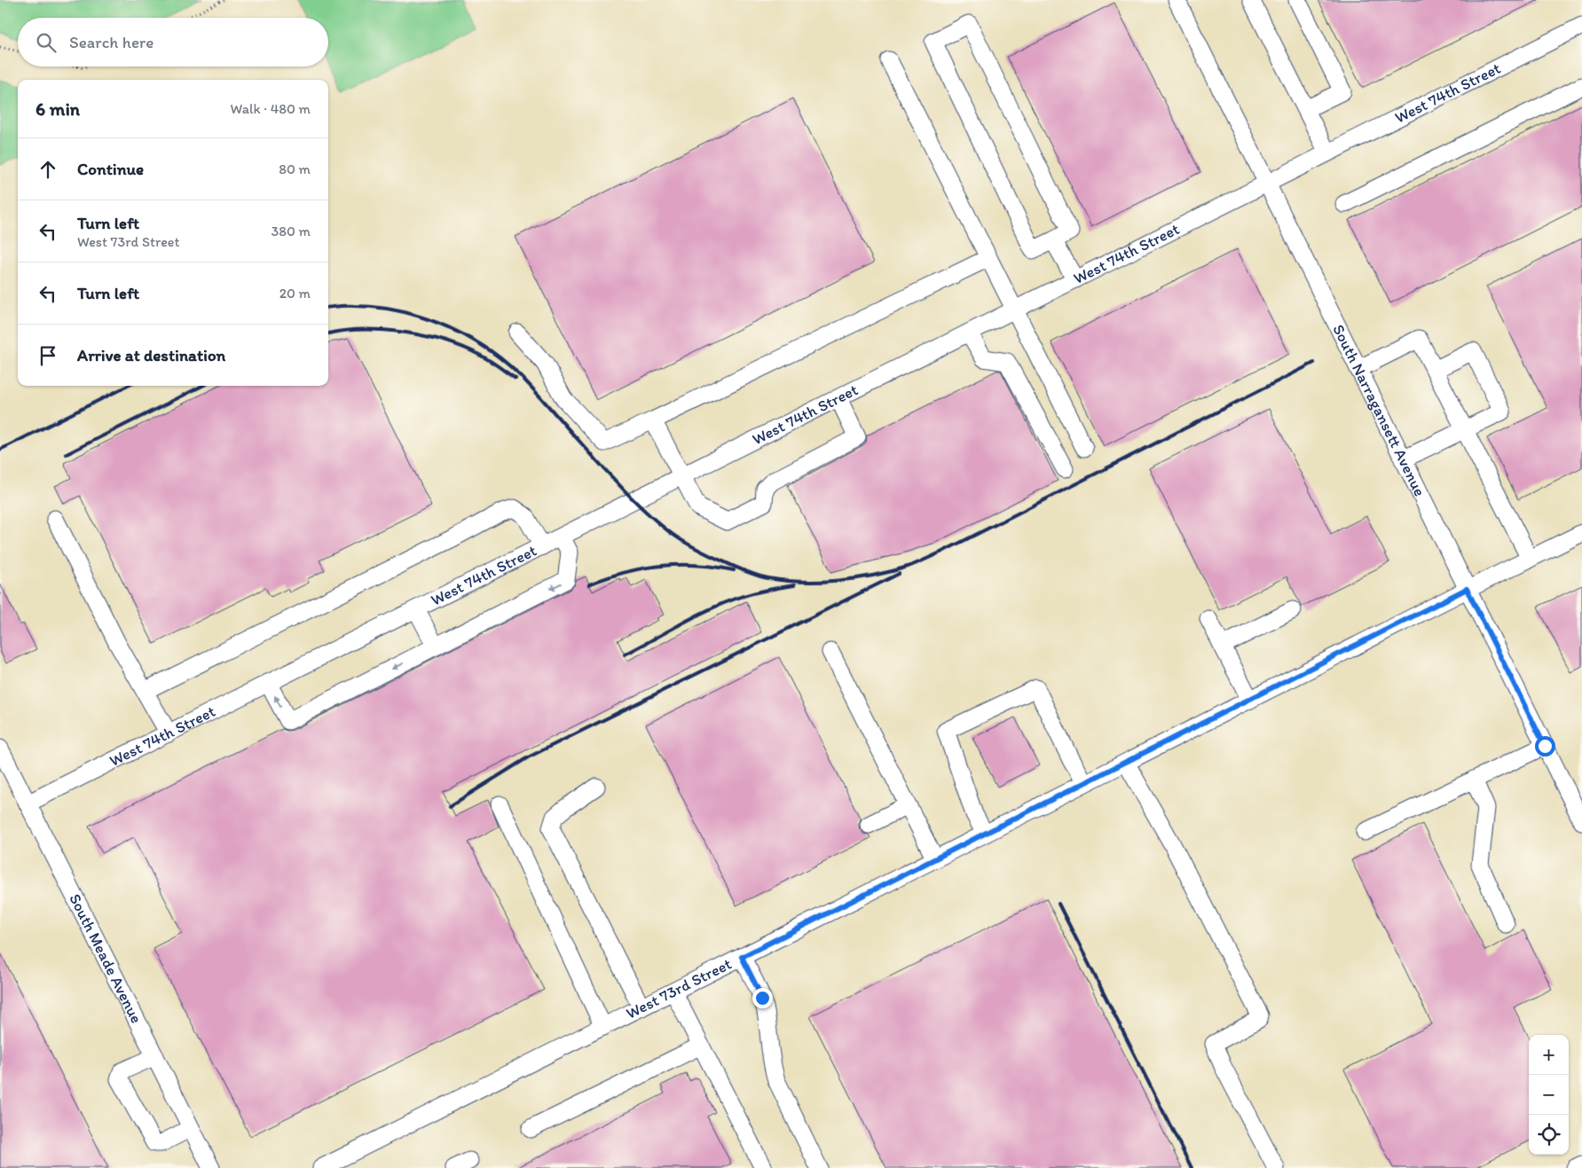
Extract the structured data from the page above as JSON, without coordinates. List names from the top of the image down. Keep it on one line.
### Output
{"streets":{"street":["West 74th Street","South Narragansett Avenue","South Meade Avenue","West 73rd Street"]},"crossings":[["West 74th Street","South Narragansett Avenue"],["West 74th Street","South Meade Avenue"],["South Narragansett Avenue","West 73rd Street"]],"page":{"search":"Search here","heading":["6 min","Walk · 480 m"],"list":[["Continue","80 m"],["Turn left","West 73rd Street","380 m"],["Turn left","20 m"],"Arrive at destination"],"map_buttons":["+","−"]}}
